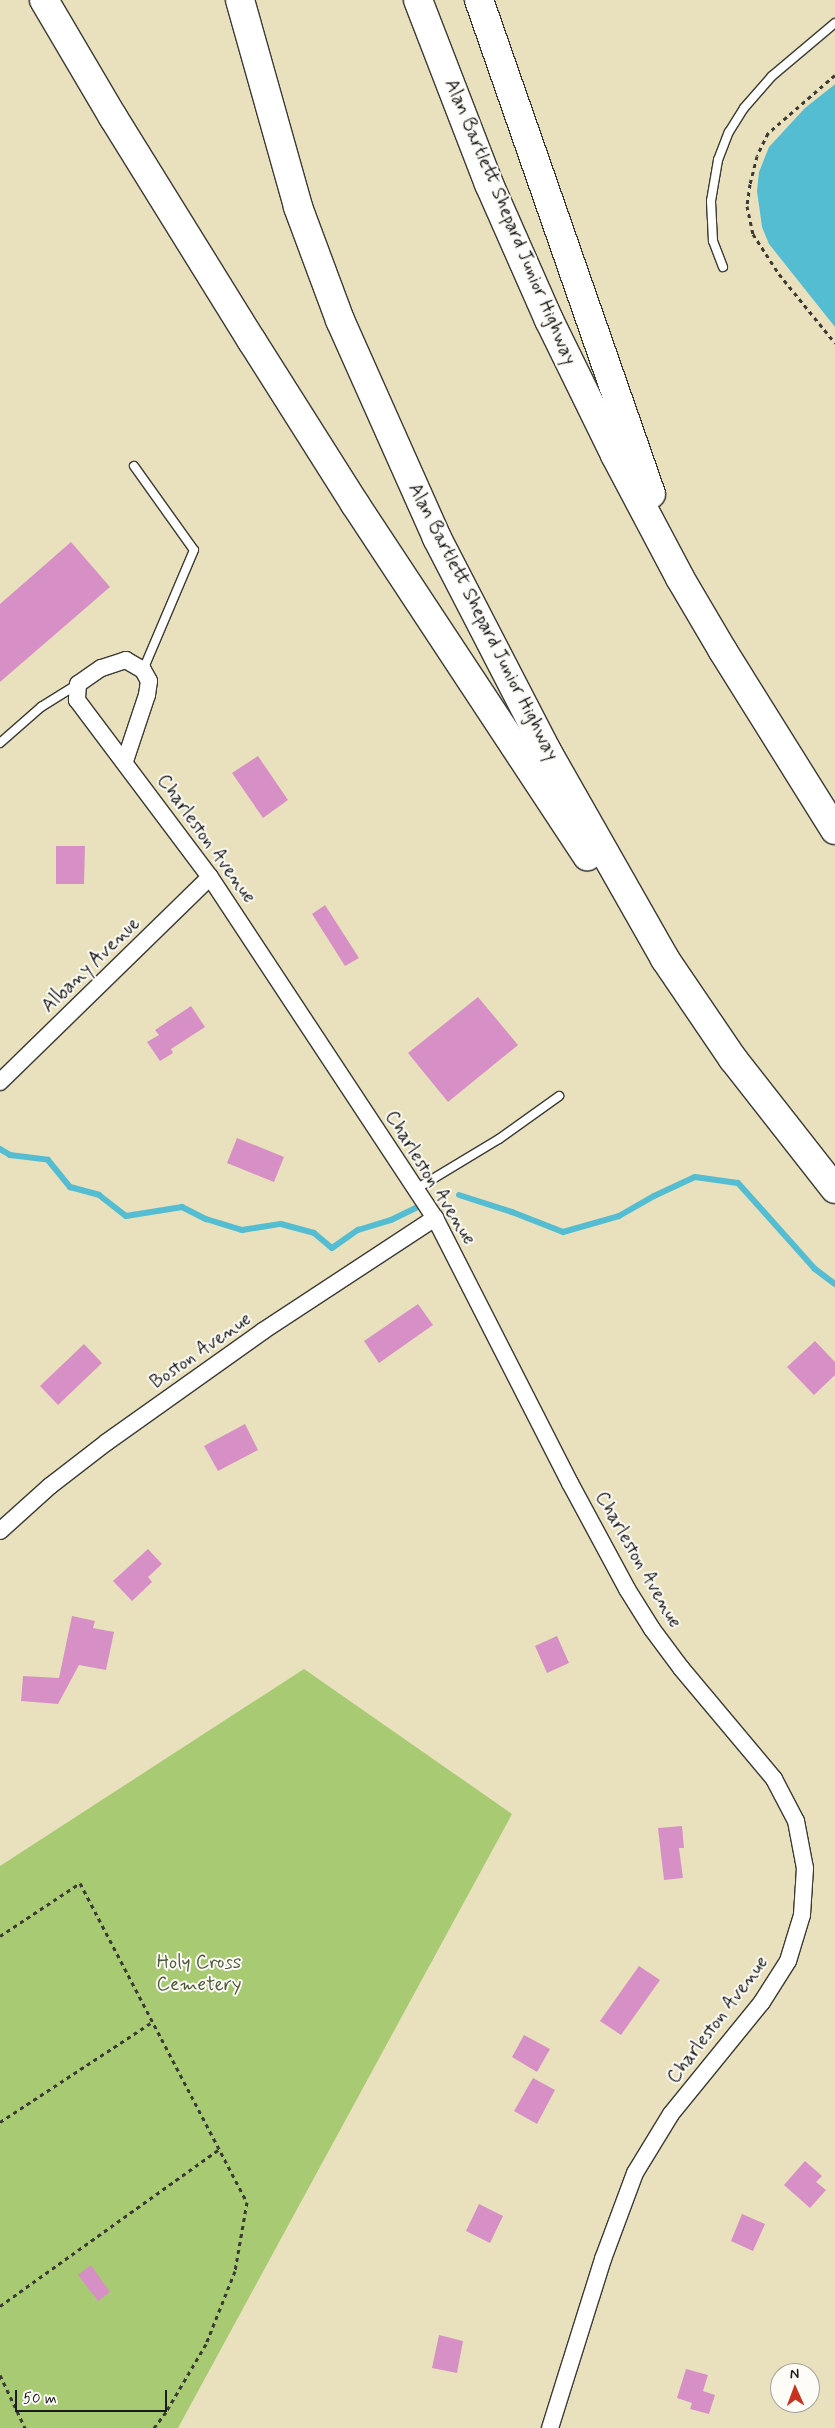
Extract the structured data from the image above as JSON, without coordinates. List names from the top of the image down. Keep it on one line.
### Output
{"streets":{"highway":["Alan Bartlett Shepard Junior Highway"],"street":["Charleston Avenue","Albany Avenue","Boston Avenue"]},"crossings":[["Charleston Avenue","Albany Avenue"],["Charleston Avenue","Boston Avenue"]],"parks":["Holy Cross Cemetery"],"scale_bar":"50 m","north":"top"}
